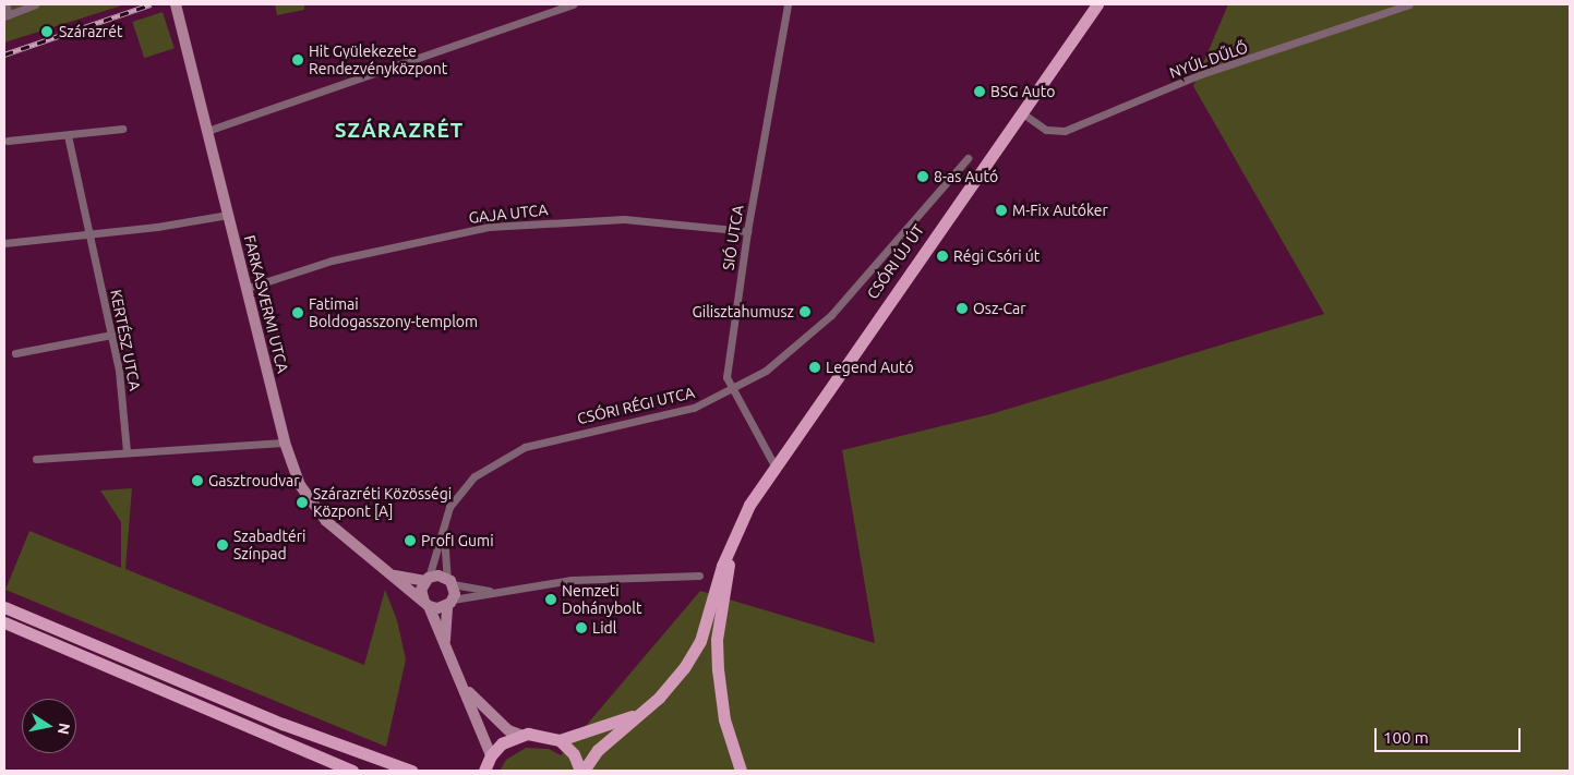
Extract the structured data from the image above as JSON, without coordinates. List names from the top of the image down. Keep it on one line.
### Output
{"streets":{"main road":["CSÓRI ÚJ ÚT"],"street":["NYÚL DŰLŐ","GAJA UTCA","SIÓ UTCA","FARKASVERMI UTCA","KERTÉSZ UTCA","CSÓRI RÉGI UTCA"]},"crossings":[["NYÚL DŰLŐ","CSÓRI ÚJ ÚT"],["GAJA UTCA","SIÓ UTCA"],["GAJA UTCA","FARKASVERMI UTCA"],["SIÓ UTCA","CSÓRI ÚJ ÚT"],["SIÓ UTCA","CSÓRI RÉGI UTCA"],["FARKASVERMI UTCA","CSÓRI RÉGI UTCA"]],"districts":["SZÁRAZRÉT"],"places":["Szárazrét","Hit Gyülekezete Rendezvényközpont","BSG Auto","8-as Autó","M-Fix Autóker","Régi Csóri út","Osz-Car","Gilisztahumusz","Fatimai Boldogasszony-templom","Legend Autó","Gasztroudvar","Szárazréti Közösségi Központ [A]","Profi Gumi","Szabadtéri Színpad","Nemzeti Dohánybolt","Lidl"],"scale_bar":"100 m","north":"right"}
